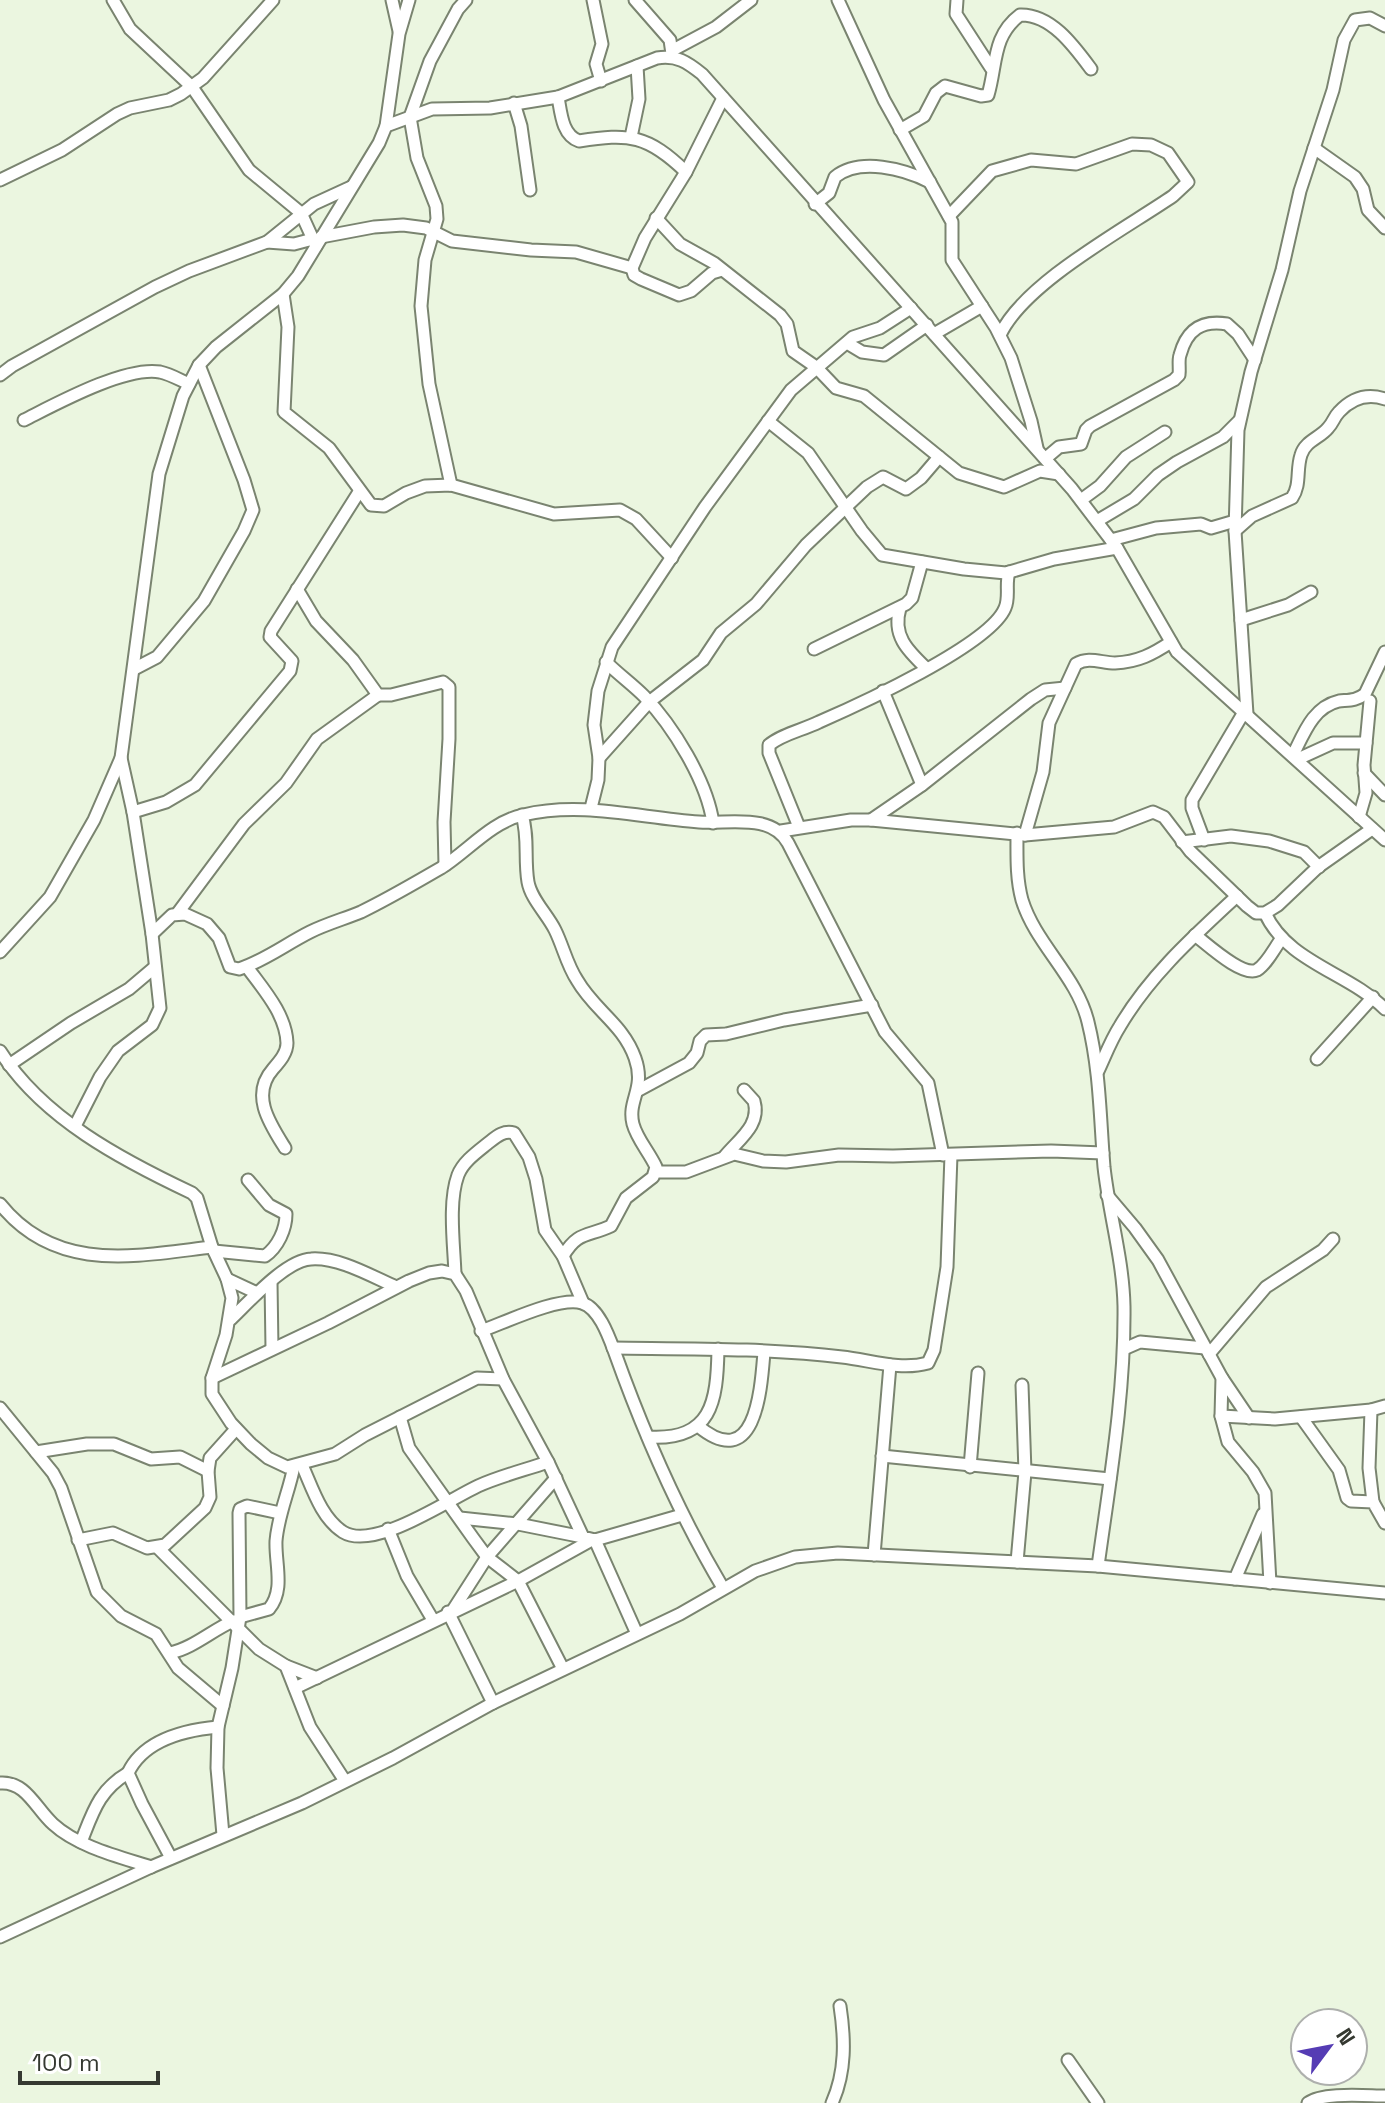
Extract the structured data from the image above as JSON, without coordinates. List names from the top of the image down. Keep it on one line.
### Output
{"scale_bar":"100 m","north":"top right"}
